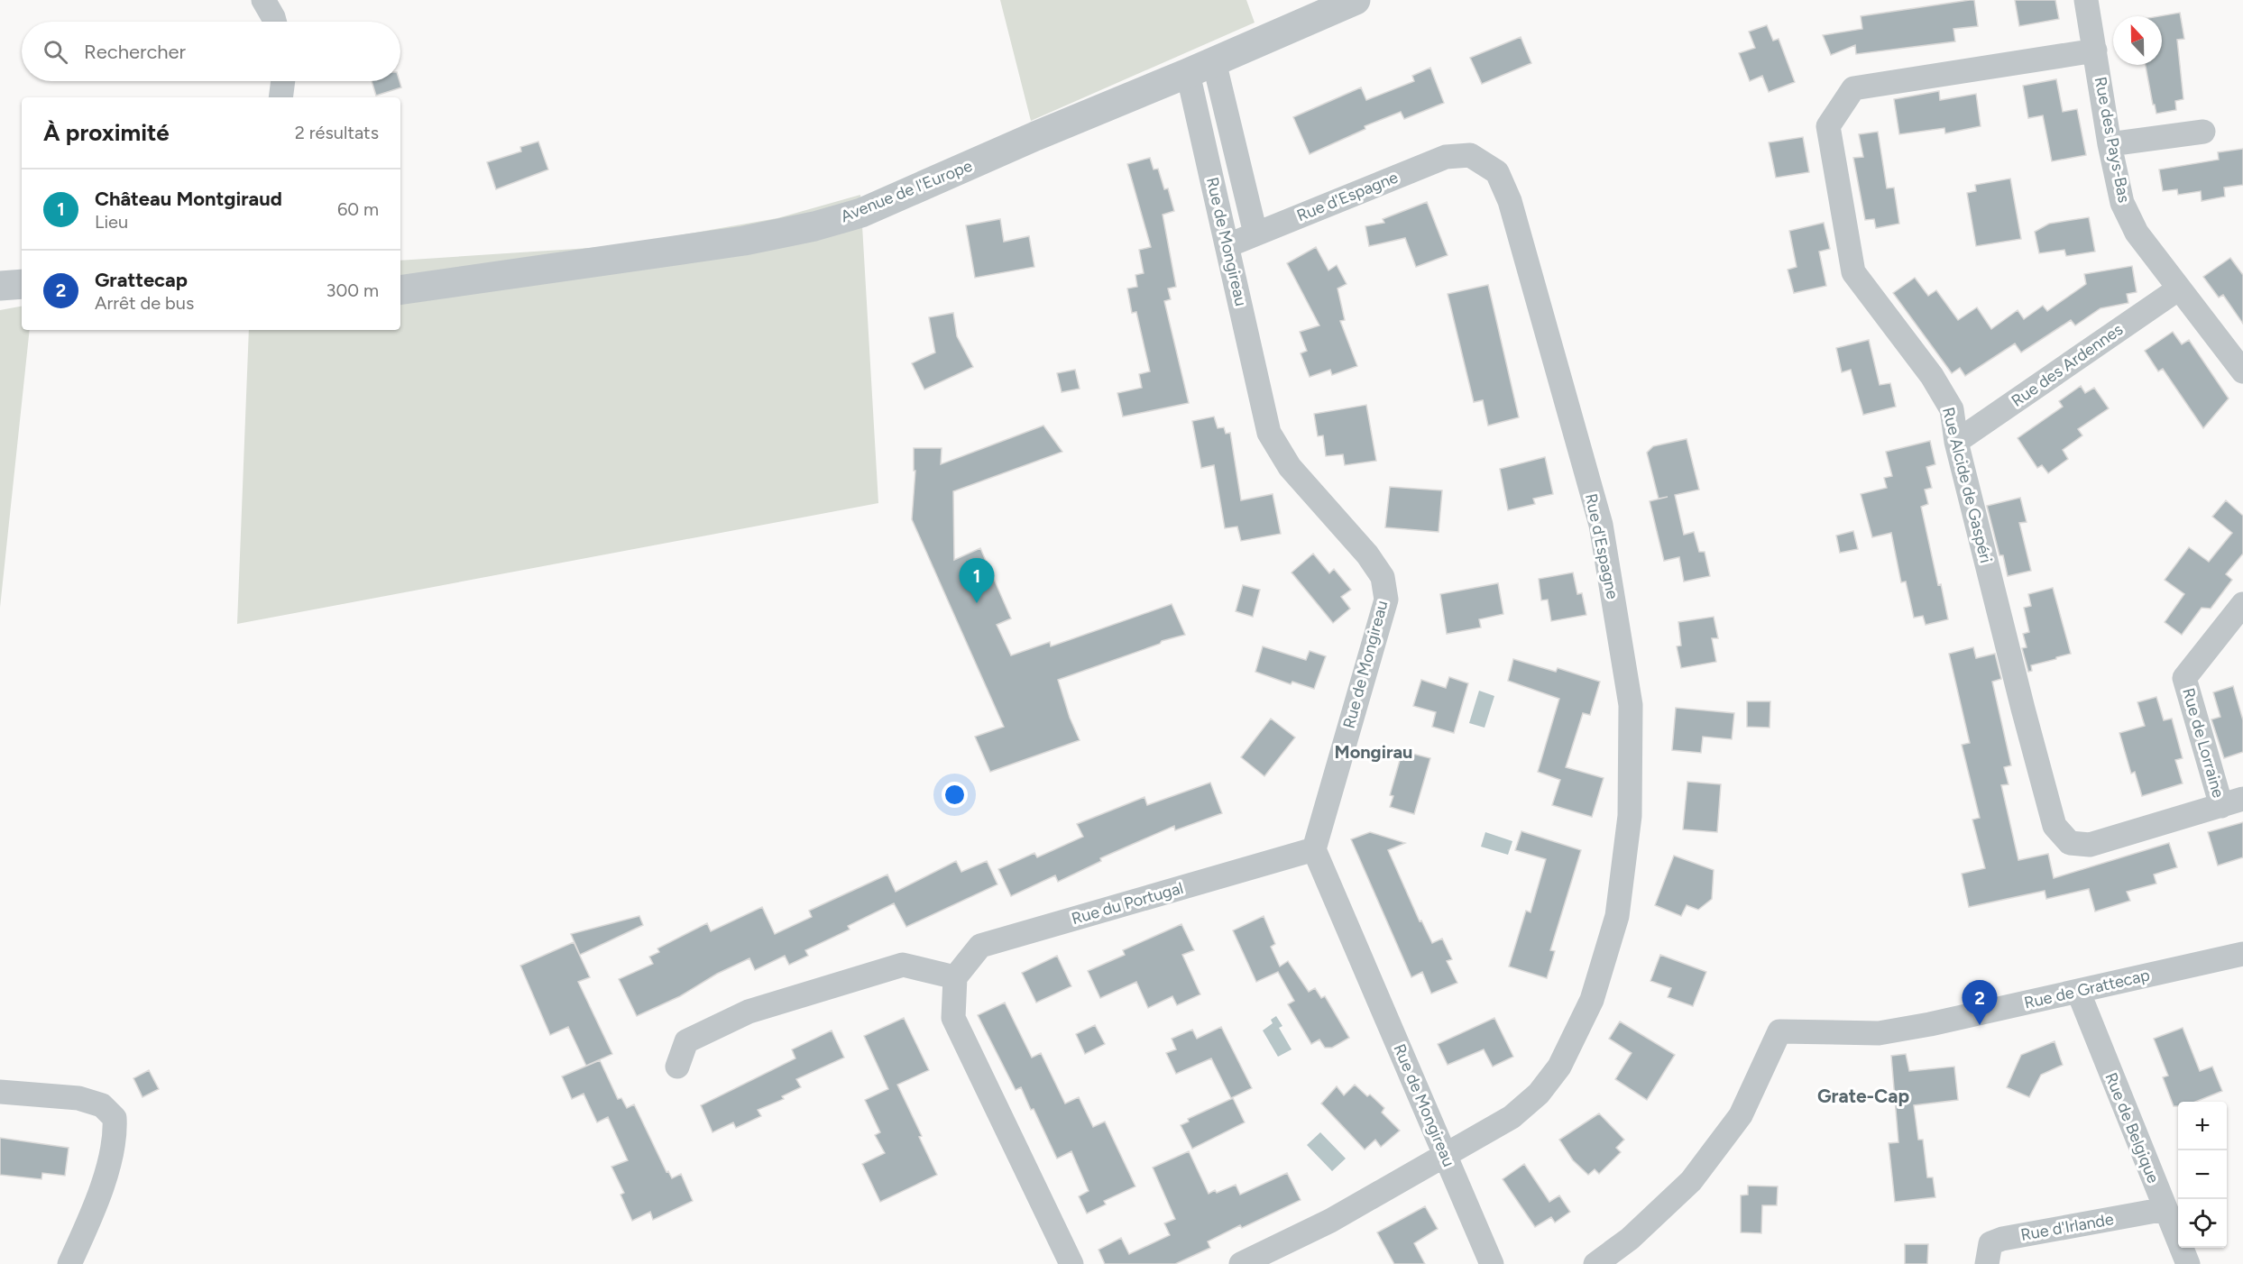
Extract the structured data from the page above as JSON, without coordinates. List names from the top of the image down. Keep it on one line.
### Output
{"streets":{"street":["Rue des Pays-Bas","Avenue de l'Europe","Rue d'Espagne","Rue de Mongireau","Rue des Ardennes","Rue Alcide de Gaspéri","Rue de Lorraine","Rue du Portugal","Rue de Grattecap","Rue de Belgique","Rue d'Irlande"]},"crossings":[["Rue des Pays-Bas","Rue des Ardennes"],["Rue des Pays-Bas","Rue Alcide de Gaspéri"],["Avenue de l'Europe","Rue de Mongireau"],["Rue d'Espagne","Rue de Mongireau"],["Rue de Mongireau","Rue du Portugal"],["Rue des Ardennes","Rue Alcide de Gaspéri"],["Rue Alcide de Gaspéri","Rue de Lorraine"],["Rue de Grattecap","Rue de Belgique"],["Rue de Belgique","Rue d'Irlande"]],"districts":["Mongirau","Grate-Cap"],"north":"top","page":{"search":"Rechercher","heading":["À proximité","2 résultats"],"list":[{"mark":"1","name":"Château Montgiraud","note":"Lieu","value":"60 m"},{"mark":"2","name":"Grattecap","note":"Arrêt de bus","value":"300 m"}],"pins":["1","2"],"map_buttons":["+","−"]}}
